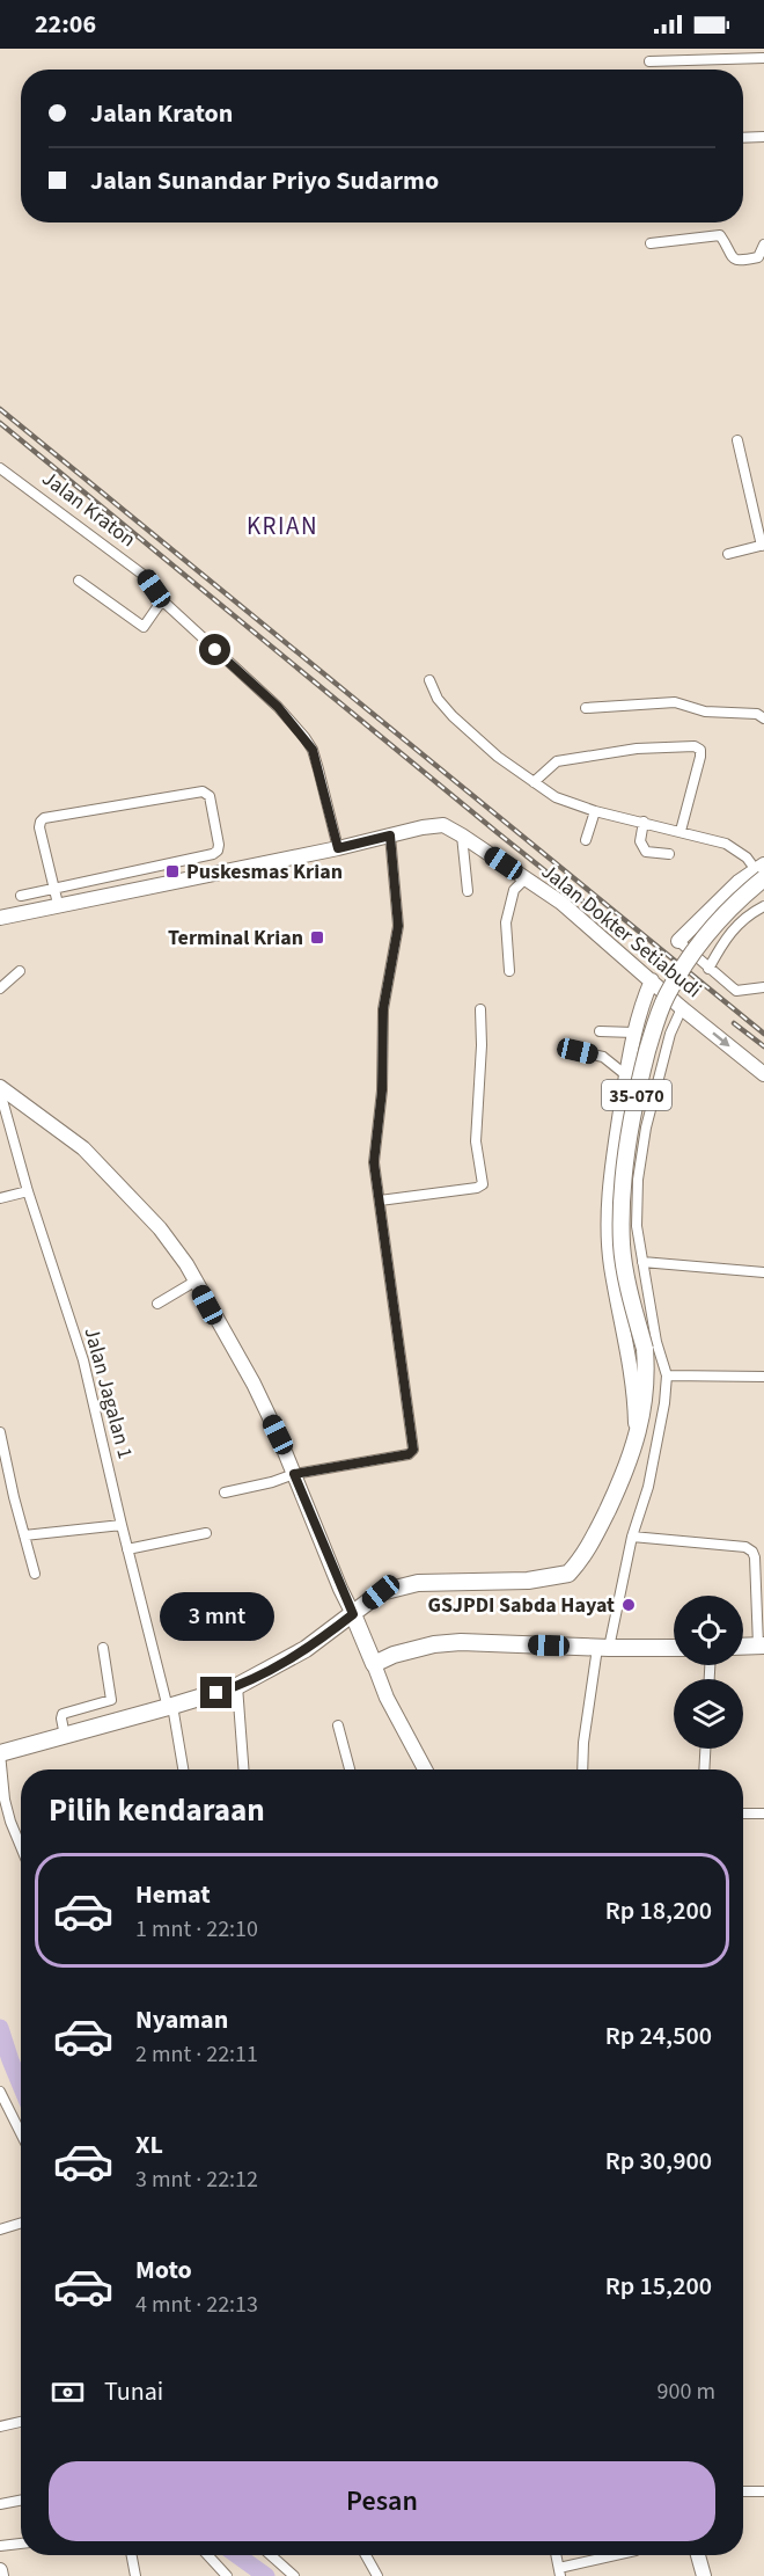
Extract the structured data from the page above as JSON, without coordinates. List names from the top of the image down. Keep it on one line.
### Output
{"streets":{"main road":["Jalan Dokter Setiabudi","35-070"],"street":["Jalan Kraton","Jalan Jagalan 1"]},"crossings":[["Jalan Kraton","Jalan Dokter Setiabudi"]],"districts":["KRIAN"],"places":{"transit":["Puskesmas Krian","Terminal Krian"],"other":["GSJPDI Sabda Hayat"]},"page":{"status":"22:06","banner":["Jalan Kraton","Jalan Sunandar Priyo Sudarmo"],"bubble":"3 mnt","heading":"Pilih kendaraan","list":[{"name":"Hemat","note":"1 mnt · 22:10","value":"Rp 18,200"},{"name":"Nyaman","note":"2 mnt · 22:11","value":"Rp 24,500"},{"name":"XL","note":"3 mnt · 22:12","value":"Rp 30,900"},{"name":"Moto","note":"4 mnt · 22:13","value":"Rp 15,200"}],"pay":["Tunai","900 m"],"buttons":"Pesan"}}
